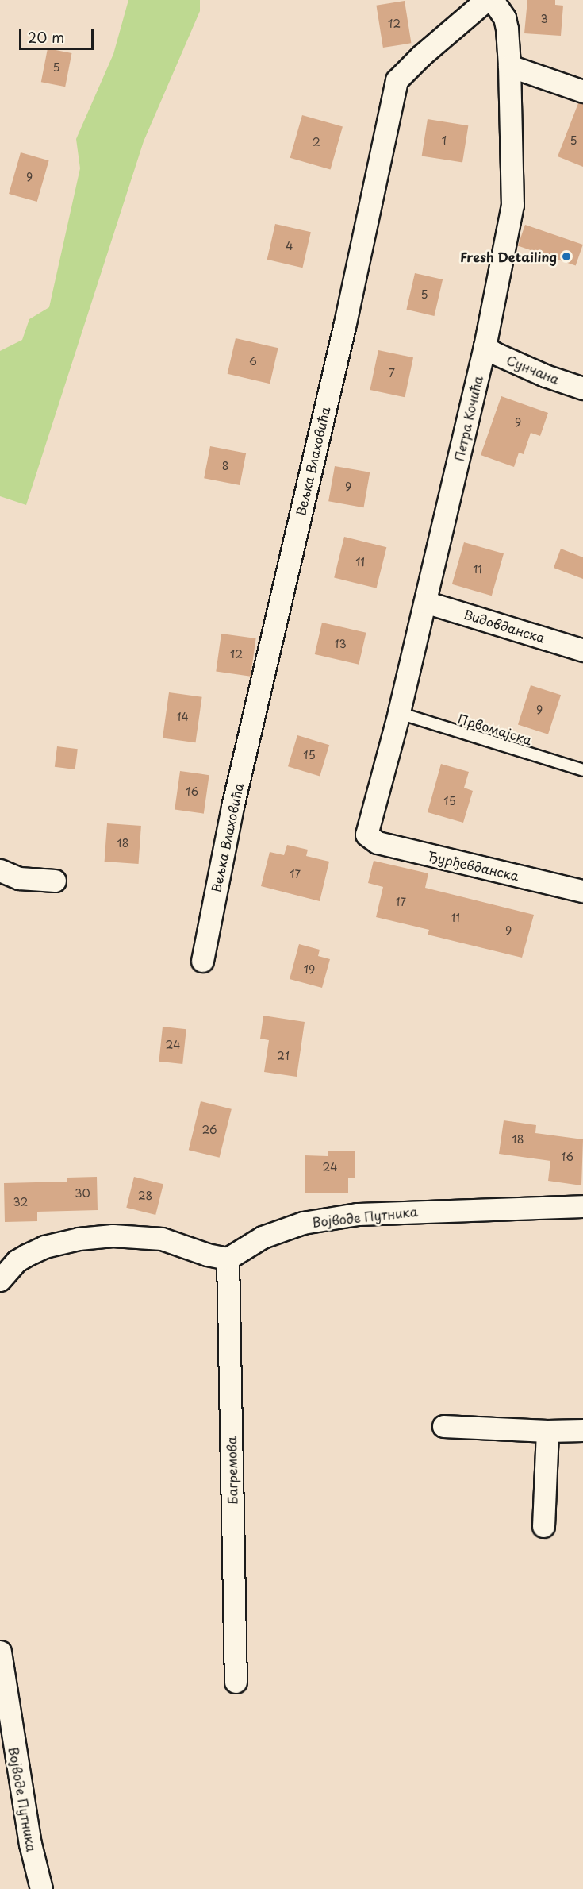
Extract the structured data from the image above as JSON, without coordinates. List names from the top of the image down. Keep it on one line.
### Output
{"streets":{"street":["Сунчана","Петра Кочића","Вељка Влаховића","Видовданска","Ђурђевданска","Војводе Путника","Багремова"],"lane":["Првомајска"]},"crossings":[["Сунчана","Петра Кочића"],["Петра Кочића","Видовданска"],["Петра Кочића","Првомајска"],["Петра Кочића","Ђурђевданска"],["Војводе Путника","Багремова"]],"places":["Fresh Detailing"],"house_numbers":["3","12","5","1","5","2","9","4","5","6","7","9","8","9","11","11","13","12","9","14","15","16","15","18","17","17","11","9","19","24","21","26","18","16","24","30","28","32"],"scale_bar":"20 m"}
